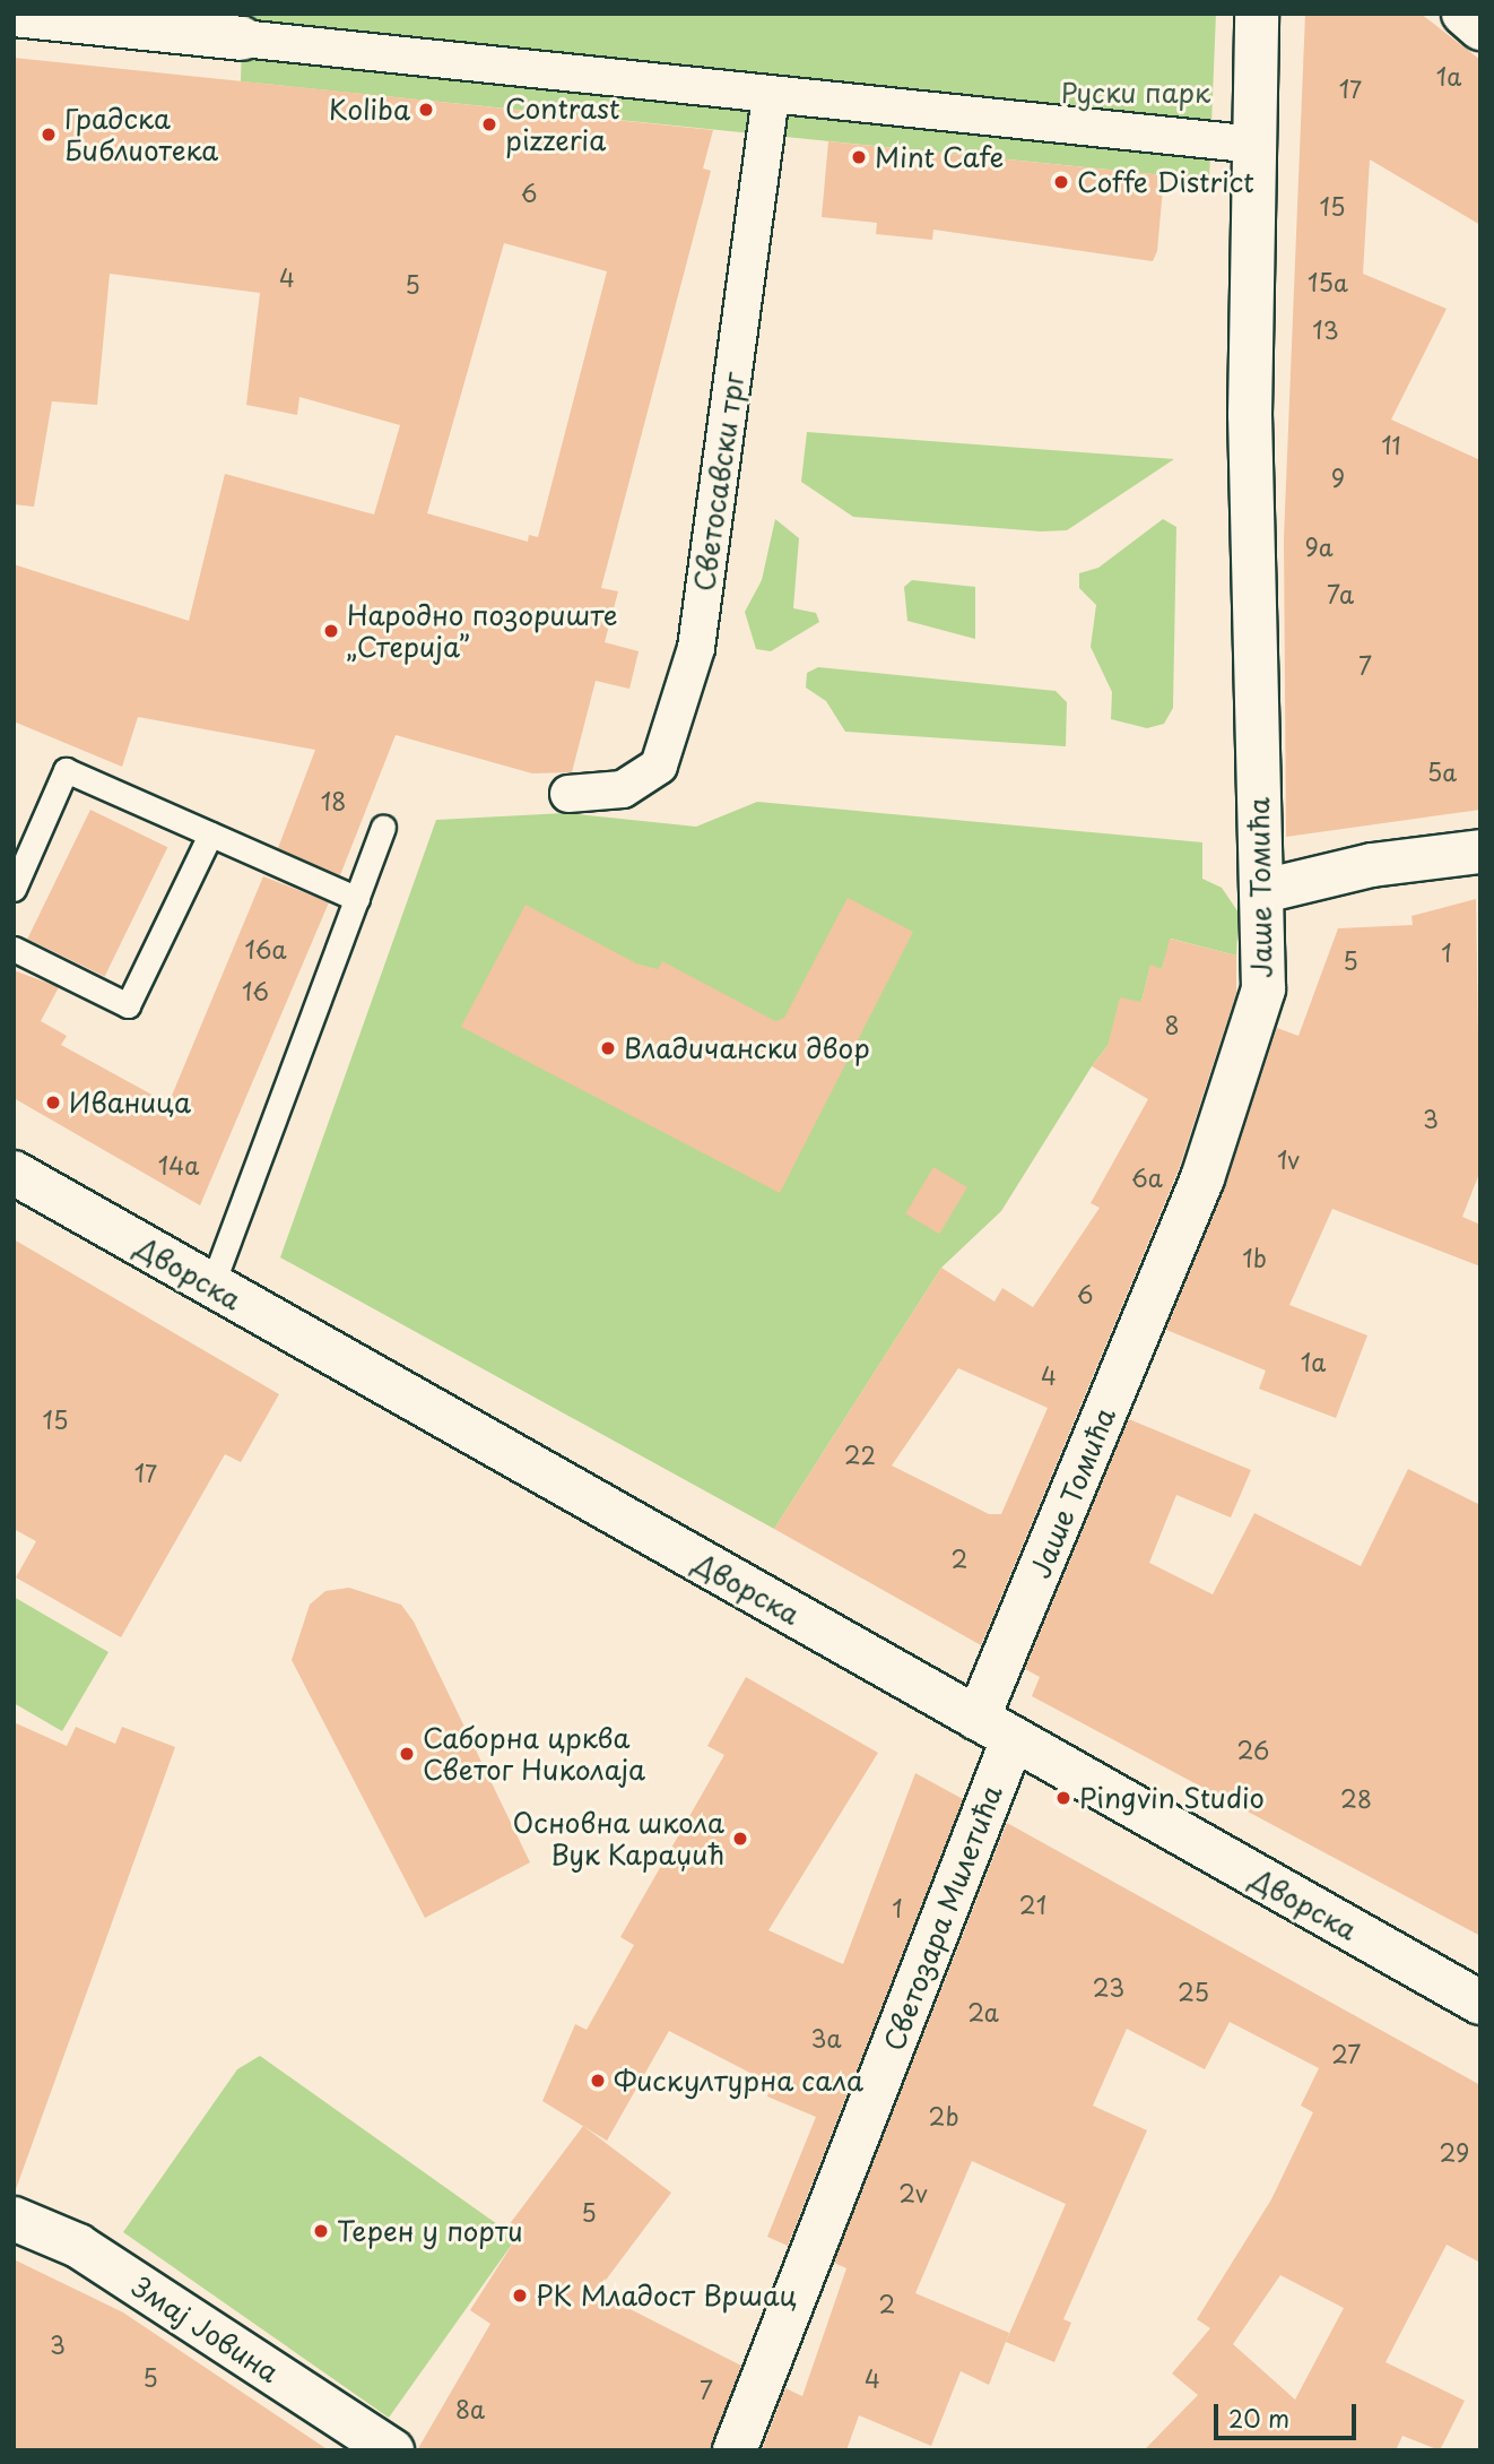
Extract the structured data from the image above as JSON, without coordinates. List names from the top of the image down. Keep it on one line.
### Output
{"streets":{"street":["Светосавски трг","Јаше Томића","Дворска","Светозара Милетића","Змај Јовина"]},"crossings":[["Јаше Томића","Дворска"],["Јаше Томића","Светозара Милетића"],["Дворска","Светозара Милетића"]],"parks":["Руски парк"],"places":["Koliba","Contrast pizzeria","Градска Библиотека","Mint Cafe","Coffe District","Народно позориште „Стерија”","Владичански двор","Иваница","Саборна црква Светог Николаја","Pingvin Studio","Основна школа Вук Караџић","Фискултурна сала","Терен у порти","РК Младост Вршац"],"house_numbers":["1a","17","6","15","4","15a","5","13","11","9","9a","7a","7","5a","18","16a","1","5","16","8","3","1v","14a","6a","1b","6","1a","4","15","22","17","2","26","28","21","1","23","25","2a","3a","27","2b","29","2v","5","2","3","5","4","7","8a"],"scale_bar":"20 m"}
